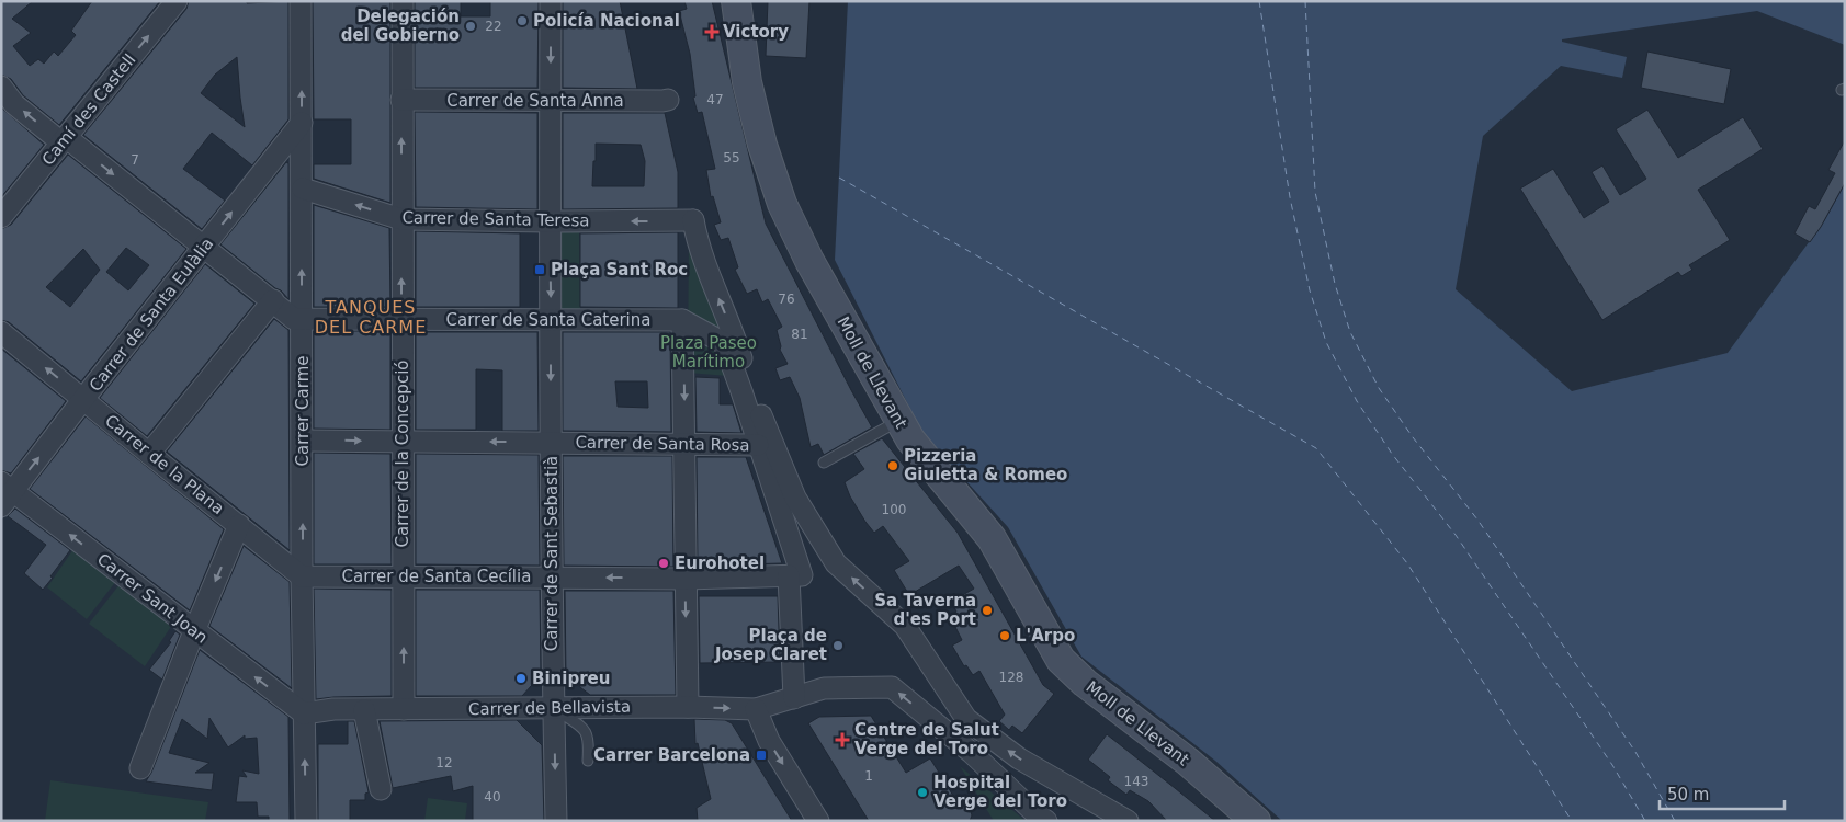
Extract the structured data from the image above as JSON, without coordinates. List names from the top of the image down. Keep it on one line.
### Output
{"streets":{"street":["Carrer de Santa Anna","Camí des Castell","Carrer de Santa Teresa","Carrer de Santa Eulàlia","Carrer de Santa Caterina","Moll de Llevant","Carrer Carme","Carrer de Santa Rosa","Carrer de la Concepció","Carrer de la Plana","Carrer de Sant Sebastià","Carrer de Santa Cecília","Carrer Sant Joan","Carrer de Bellavista"]},"crossings":[["Carrer de Santa Anna","Carrer de la Concepció"],["Carrer de Santa Teresa","Carrer Carme"],["Carrer de Santa Teresa","Carrer de la Concepció"],["Carrer de Santa Teresa","Carrer de Sant Sebastià"],["Carrer de Santa Eulàlia","Carrer Carme"],["Carrer de Santa Eulàlia","Carrer de la Plana"],["Carrer de Santa Eulàlia","Carrer Sant Joan"],["Carrer de Santa Caterina","Carrer Carme"],["Carrer de Santa Caterina","Carrer de Santa Rosa"],["Carrer de Santa Caterina","Carrer de la Concepció"],["Carrer de Santa Caterina","Carrer de Sant Sebastià"],["Carrer Carme","Carrer de Santa Rosa"],["Carrer Carme","Carrer de la Plana"],["Carrer Carme","Carrer de Santa Cecília"],["Carrer Carme","Carrer Sant Joan"],["Carrer Carme","Carrer de Bellavista"],["Carrer de Santa Rosa","Carrer de la Concepció"],["Carrer de Santa Rosa","Carrer de Sant Sebastià"],["Carrer de la Concepció","Carrer de Santa Cecília"],["Carrer de la Concepció","Carrer de Bellavista"],["Carrer de la Plana","Carrer de Santa Cecília"],["Carrer de Sant Sebastià","Carrer de Santa Cecília"],["Carrer de Sant Sebastià","Carrer de Bellavista"],["Carrer Sant Joan","Carrer de Bellavista"]],"one_way":["Camí des Castell","Carrer de Santa Teresa","Carrer de Santa Eulàlia","Carrer Sant Joan"],"districts":["TANQUES DEL CARME"],"parks":["Plaza Paseo Marítimo"],"places":{"other":["Policía Nacional","Delegación del Gobierno","Pizzeria Giuletta & Romeo","Eurohotel","Sa Taverna d'es Port","L'Arpo","Plaça de Josep Claret","Binipreu","Hospital Verge del Toro"],"health":["Victory","Centre de Salut Verge del Toro"],"transit":["Plaça Sant Roc","Carrer Barcelona"]},"house_numbers":["22","47","55","7","76","81","100","128","12","1","143","40"],"scale_bar":"50 m"}
